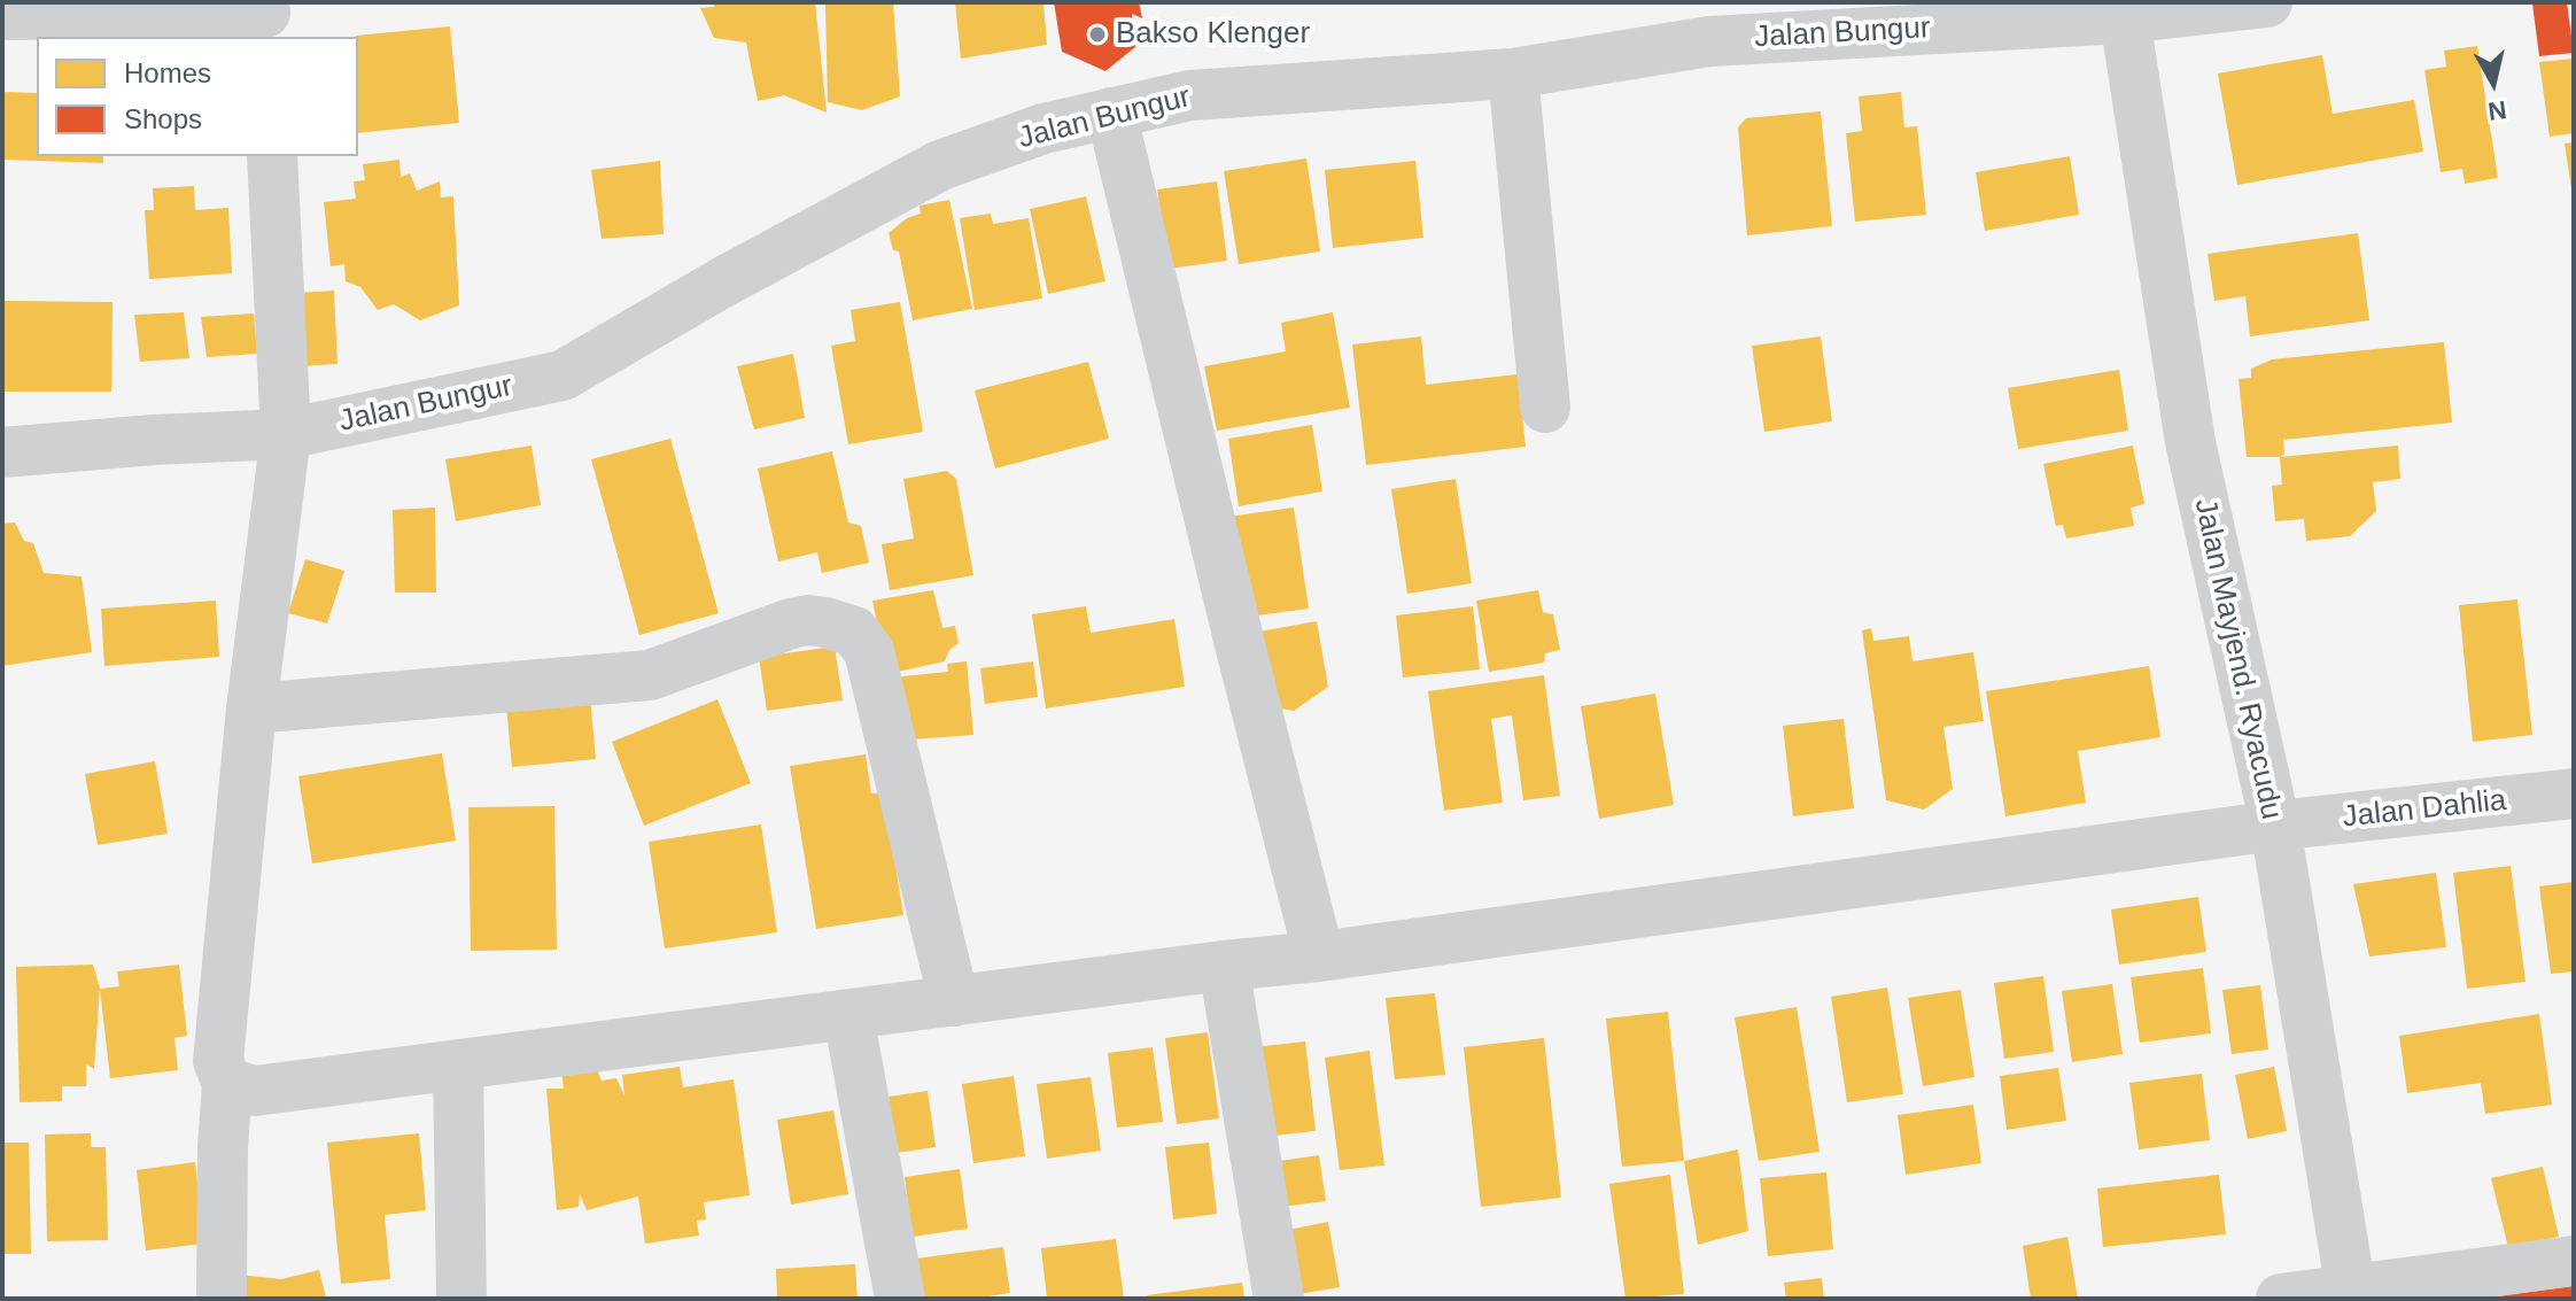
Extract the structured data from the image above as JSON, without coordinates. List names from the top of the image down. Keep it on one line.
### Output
{"streets":{"street":["Jalan Bungur","Jalan Mayjend. Ryacudu","Jalan Dahlia"]},"crossings":[["Jalan Bungur","Jalan Mayjend. Ryacudu"],["Jalan Mayjend. Ryacudu","Jalan Dahlia"]],"places":["Bakso Klenger"],"legend":["Homes","Shops"],"north":"bottom"}
